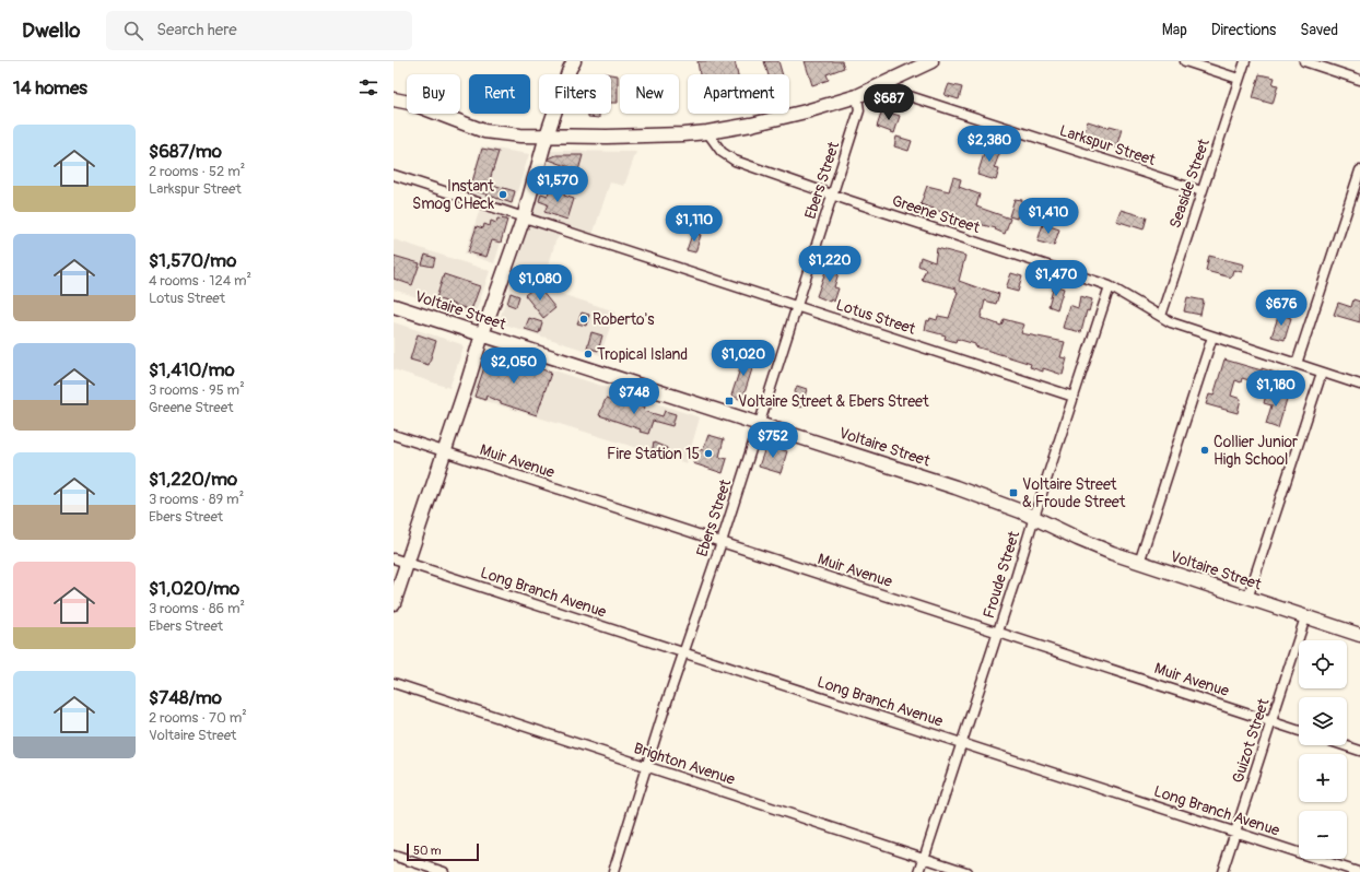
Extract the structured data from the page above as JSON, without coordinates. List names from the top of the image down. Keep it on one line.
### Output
{"streets":{"main road":["Voltaire Street"],"street":["Larkspur Street","Ebers Street","Seaside Street","Greene Street","Lotus Street","Muir Avenue","Froude Street","Long Branch Avenue","Guizot Street","Brighton Avenue"]},"crossings":[["Larkspur Street","Seaside Street"],["Ebers Street","Greene Street"],["Ebers Street","Voltaire Street"],["Ebers Street","Lotus Street"],["Ebers Street","Muir Avenue"],["Ebers Street","Long Branch Avenue"],["Ebers Street","Brighton Avenue"],["Seaside Street","Greene Street"],["Greene Street","Froude Street"],["Voltaire Street","Froude Street"],["Voltaire Street","Guizot Street"],["Lotus Street","Froude Street"],["Muir Avenue","Froude Street"],["Muir Avenue","Guizot Street"],["Froude Street","Long Branch Avenue"],["Froude Street","Brighton Avenue"],["Long Branch Avenue","Guizot Street"]],"places":{"other":["Instant Smog CHeck","Roberto's","Tropical Island","Collier Junior High School","Fire Station 15"],"transit":["Voltaire Street & Ebers Street","Voltaire Street & Froude Street"]},"scale_bar":"50 m","page":{"header":"Dwello","search":"Search here","nav":["Map","Directions","Saved"],"heading":"14 homes","chip":["Buy","Rent","Filters","New","Apartment"],"price":["$687","$2,380","$1,570","$1,410","$1,110","$1,220","$1,470","$1,080","$676","$1,020","$2,050","$1,180","$748","$752"],"list":[{"name":"$687/mo","note":"2 rooms · 52 m² · Larkspur Street"},{"name":"$1,570/mo","note":"4 rooms · 124 m² · Lotus Street"},{"name":"$1,410/mo","note":"3 rooms · 95 m² · Greene Street"},{"name":"$1,220/mo","note":"3 rooms · 89 m² · Ebers Street"},{"name":"$1,020/mo","note":"3 rooms · 86 m² · Ebers Street"},{"name":"$748/mo","note":"2 rooms · 70 m² · Voltaire Street"}],"map_buttons":["+","−"],"scale":"50 m"}}
